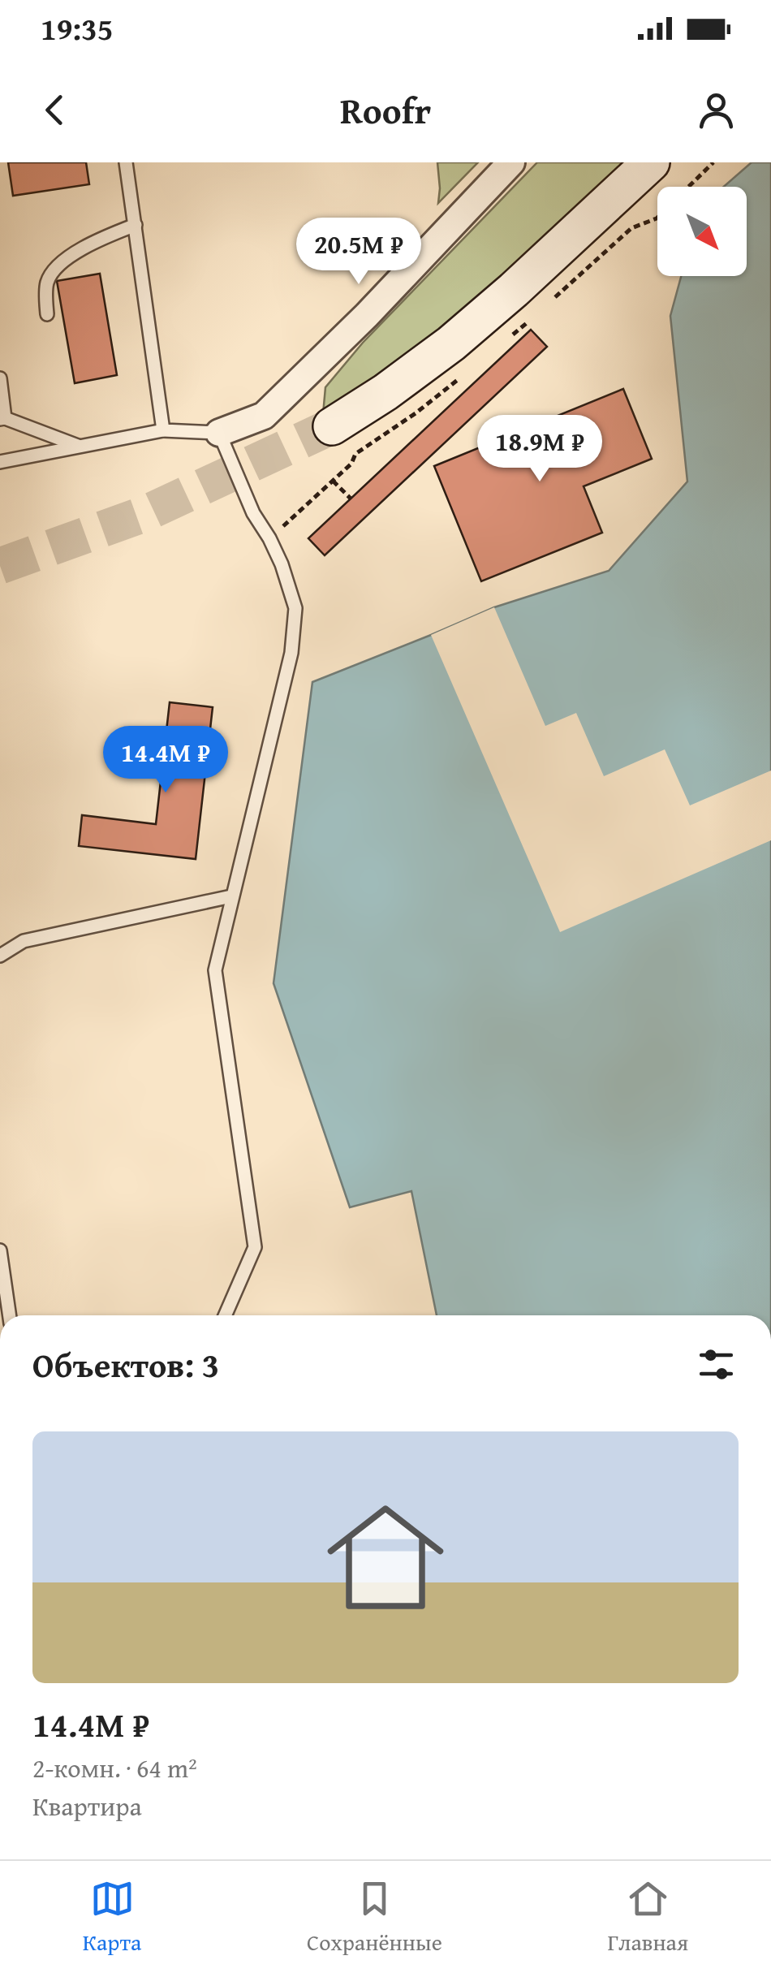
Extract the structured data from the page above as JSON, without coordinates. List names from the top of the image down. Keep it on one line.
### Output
{"north":"bottom right","page":{"status":"19:35","header":"Roofr","price":["20.5M ₽","18.9M ₽","14.4M ₽"],"heading":"Объектов: 3","list":[{"name":"14.4M ₽","note":"2-комн. · 64 m² · Квартира"}],"tabs":["Карта","Сохранённые","Главная"]}}
